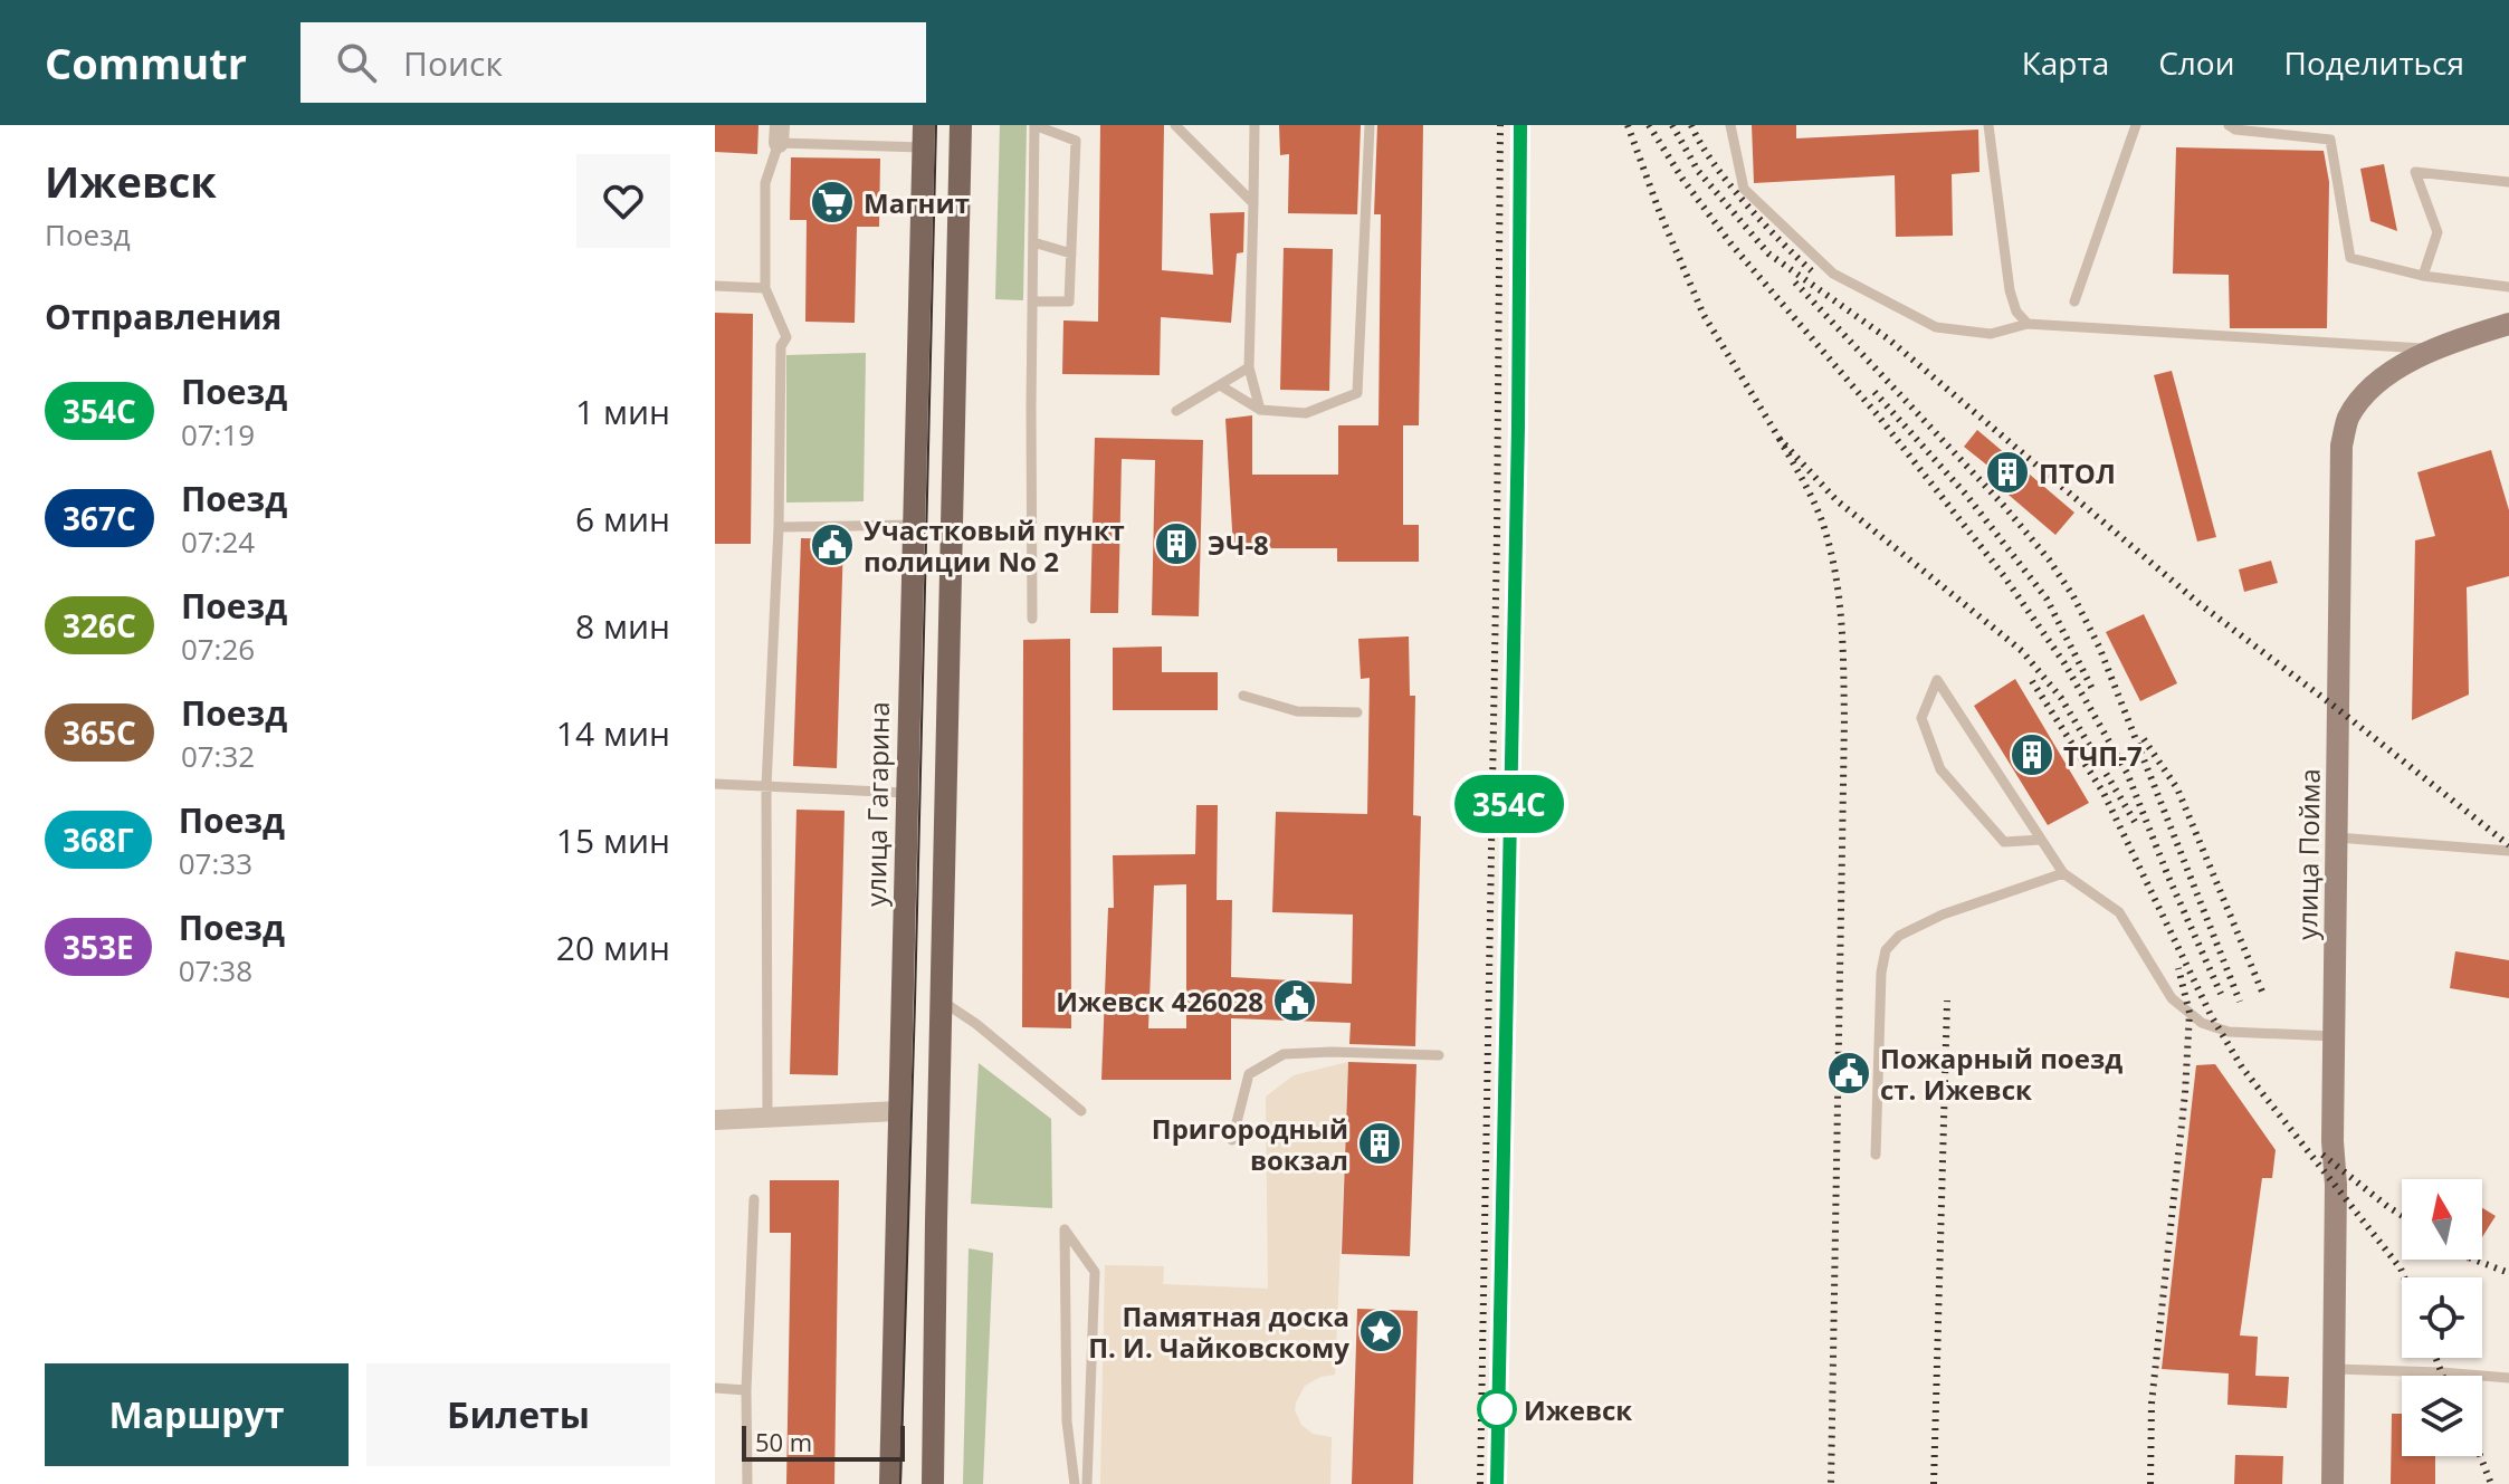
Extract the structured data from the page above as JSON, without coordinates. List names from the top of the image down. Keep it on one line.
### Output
{"streets":{"main road":["улица Гагарина","улица Пойма"]},"places":{"supermarket":["Магнит"],"building":["ПТОЛ","ЭЧ-8","ТЧП-7","Пригородный вокзал"],"public building":["Участковый пункт полиции No 2","Ижевск 426028","Пожарный поезд ст. Ижевск"],"place":["Памятная доска П. И. Чайковскому"],"other":["Ижевск"]},"scale_bar":"50 m","north":"top","page":{"header":"Commutr","search":"Поиск","nav":["Карта","Слои","Поделиться"],"heading":[["Ижевск","Поезд"],"Отправления"],"on_map":"354С","list":[{"mark":"354С","name":"Поезд","note":"07:19","value":"1 мин"},{"mark":"367С","name":"Поезд","note":"07:24","value":"6 мин"},{"mark":"326С","name":"Поезд","note":"07:26","value":"8 мин"},{"mark":"365С","name":"Поезд","note":"07:32","value":"14 мин"},{"mark":"368Г","name":"Поезд","note":"07:33","value":"15 мин"},{"mark":"353Е","name":"Поезд","note":"07:38","value":"20 мин"}],"buttons":["Маршрут","Билеты"],"scale":"50 m"}}
